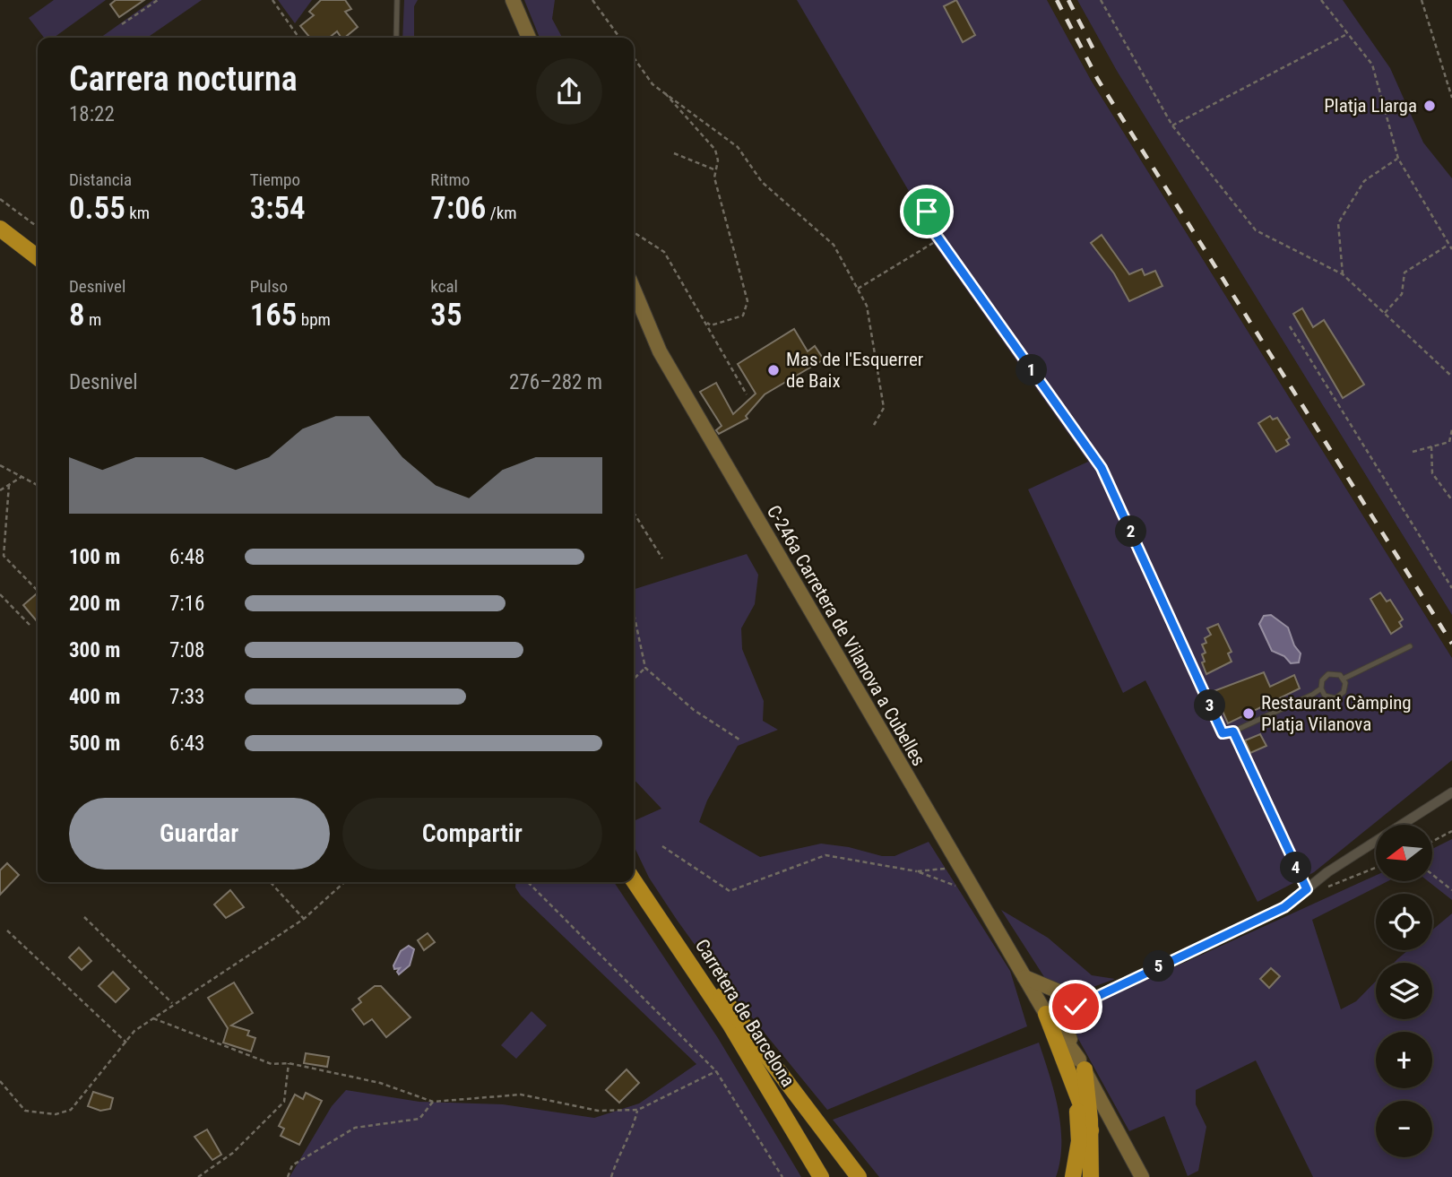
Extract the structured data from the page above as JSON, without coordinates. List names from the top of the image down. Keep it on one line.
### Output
{"streets":{"highway":["Carretera de Barcelona"],"main road":["C-246a Carretera de Vilanova a Cubelles"]},"places":["Platja Llarga","Mas de l'Esquerrer de Baix","Restaurant Càmping Platja Vilanova"],"north":"left","page":{"heading":["Carrera nocturna","18:22"],"stats":[["Distancia","0.55 km"],["Tiempo","3:54"],["Ritmo","7:06 /km"],["Desnivel","8 m"],["Pulso","165 bpm"],["kcal","35"]],"pins":["1","2","3","4","5"],"chart":["Desnivel","276–282 m"],"list":[{"name":"100 m","note":"6:48"},{"name":"200 m","note":"7:16"},{"name":"300 m","note":"7:08"},{"name":"400 m","note":"7:33"},{"name":"500 m","note":"6:43"}],"buttons":["Guardar","Compartir"],"map_buttons":["+","−"]}}
